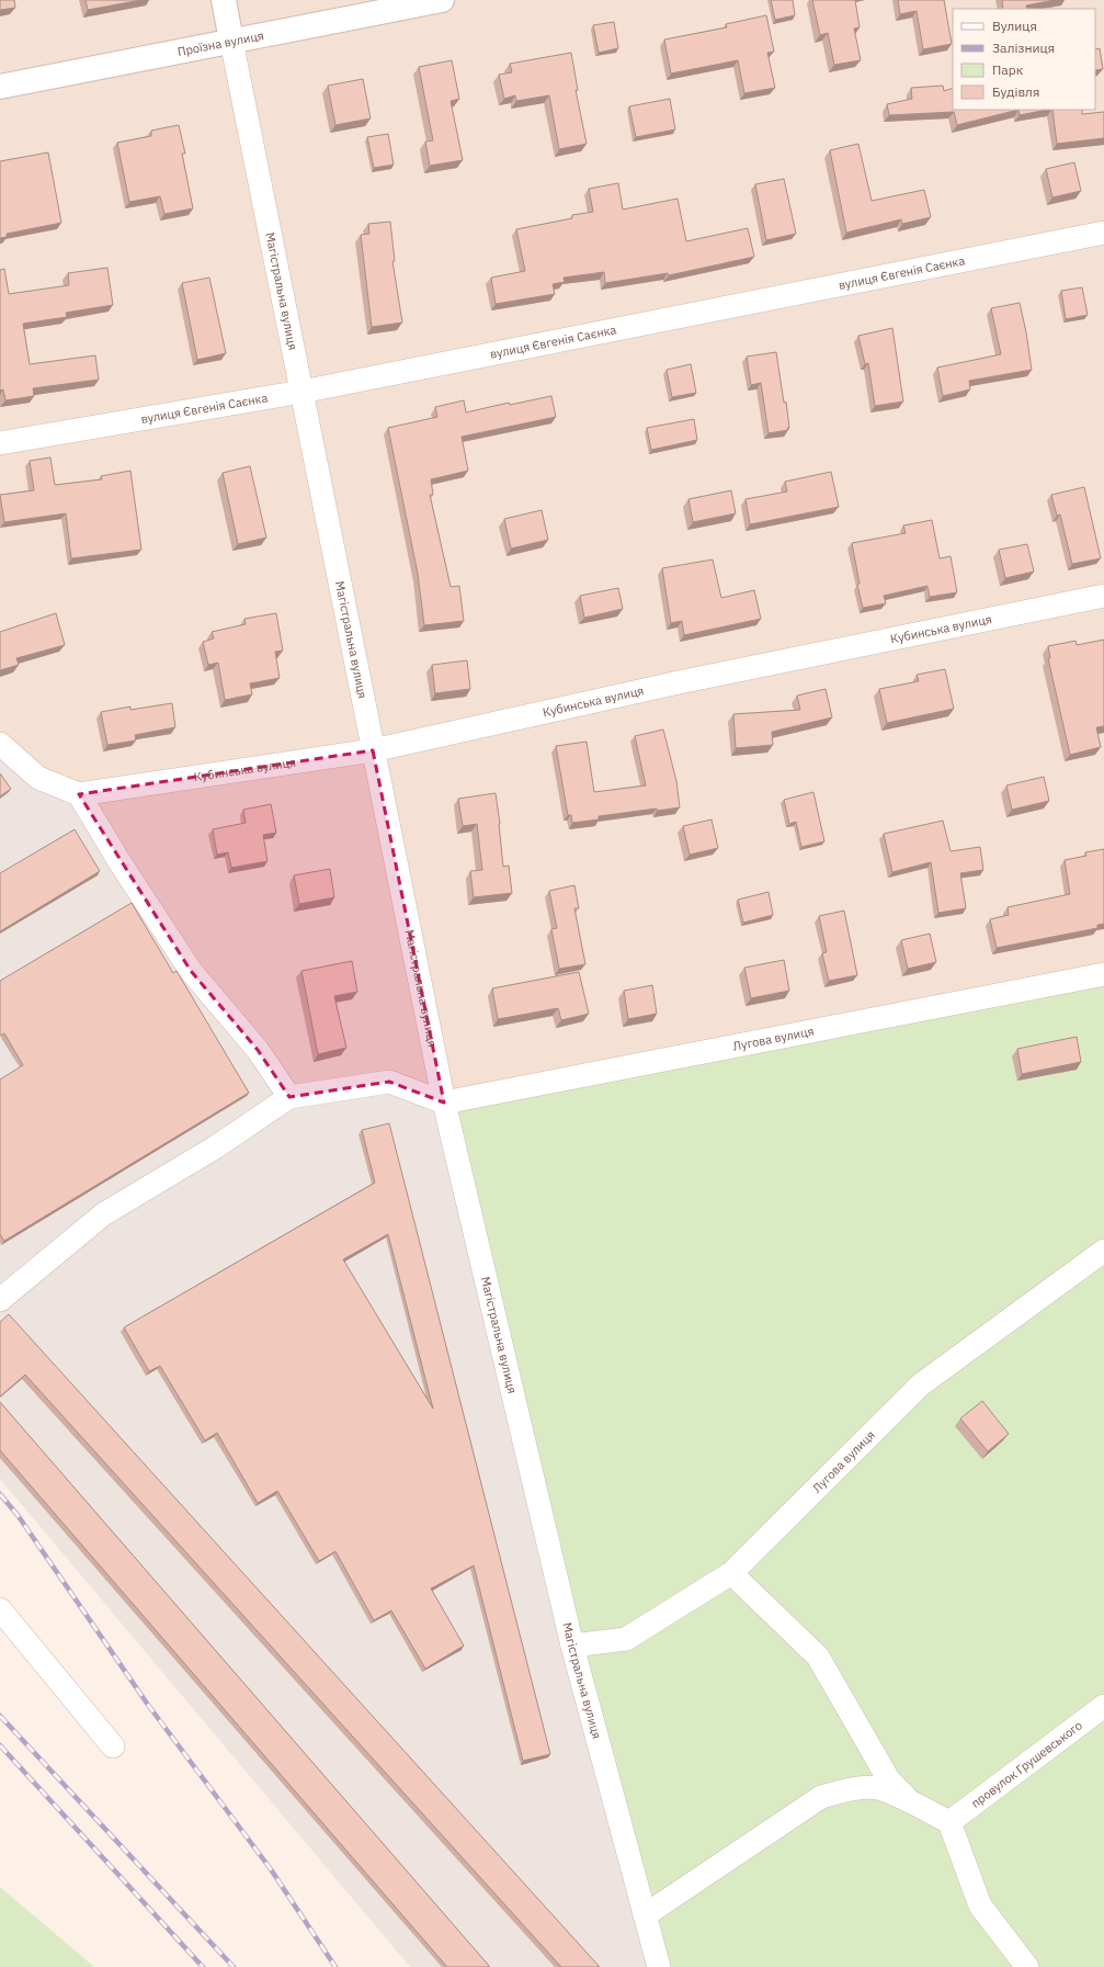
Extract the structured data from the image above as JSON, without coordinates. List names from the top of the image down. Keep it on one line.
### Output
{"streets":{"street":["Проїзна вулиця","вулиця Євгенія Саєнка","Магістральна вулиця","Кубинська вулиця","Лугова вулиця","провулок Грушевського"]},"crossings":[["Проїзна вулиця","Магістральна вулиця"],["вулиця Євгенія Саєнка","Магістральна вулиця"],["Магістральна вулиця","Кубинська вулиця"],["Магістральна вулиця","Лугова вулиця"]],"legend":["Вулиця","Залізниця","Парк","Будівля"]}
